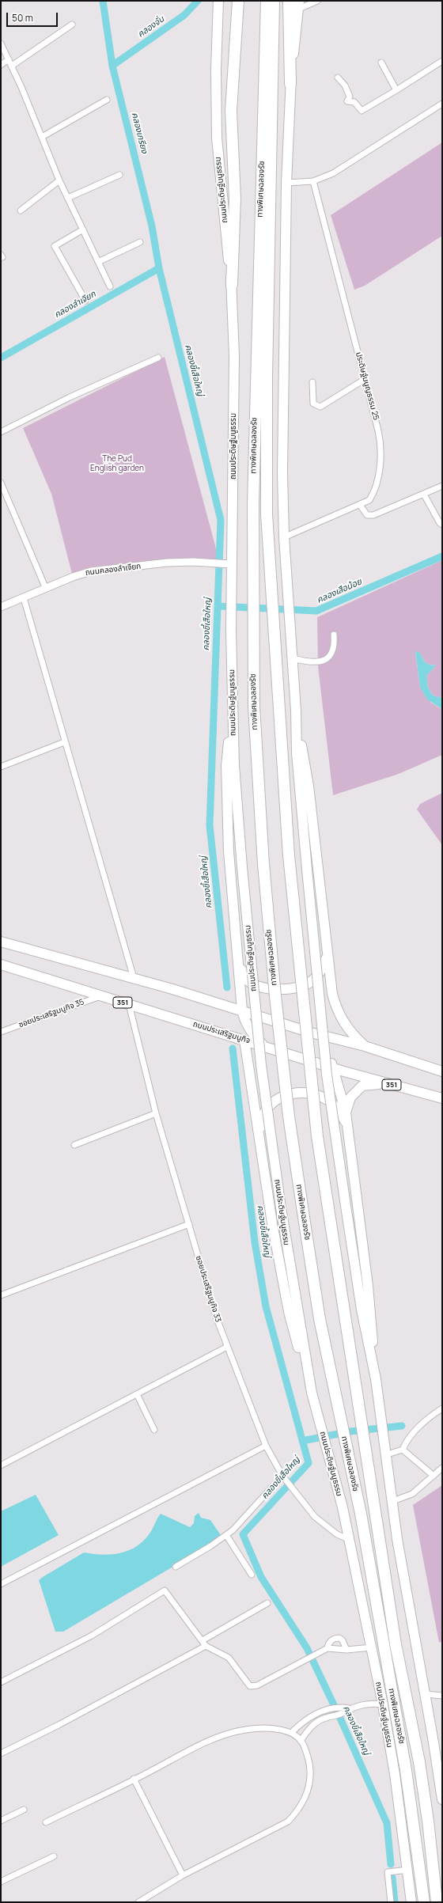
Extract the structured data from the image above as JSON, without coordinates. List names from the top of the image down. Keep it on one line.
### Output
{"streets":{"highway":["ทางพิเศษฉลองรัช"],"main road":["ถนนประดิษฐ์มนูธรรม","351","ถนนประเสริฐมนูกิจ"],"street":["ประดิษฐ์มนูญธรรม 25","ถนนคลองลำเจียก","ซอยประเสริฐมนูกิจ 35","ซอยประเสริฐมนูกิจ 33"]},"crossings":[["ถนนประดิษฐ์มนูธรรม","ถนนคลองลำเจียก"],["ถนนประดิษฐ์มนูธรรม","ซอยประเสริฐมนูกิจ 33"],["ซอยประเสริฐมนูกิจ 35","ถนนประเสริฐมนูกิจ"],["ถนนประเสริฐมนูกิจ","ซอยประเสริฐมนูกิจ 33"]],"water":["คลองจั่น","คลองเกรียง","คลองลำเจียก","คลองขี้เสือใหญ่","คลองเสือน้อย"],"parks":["The Pud English garden"],"scale_bar":"50 m"}
